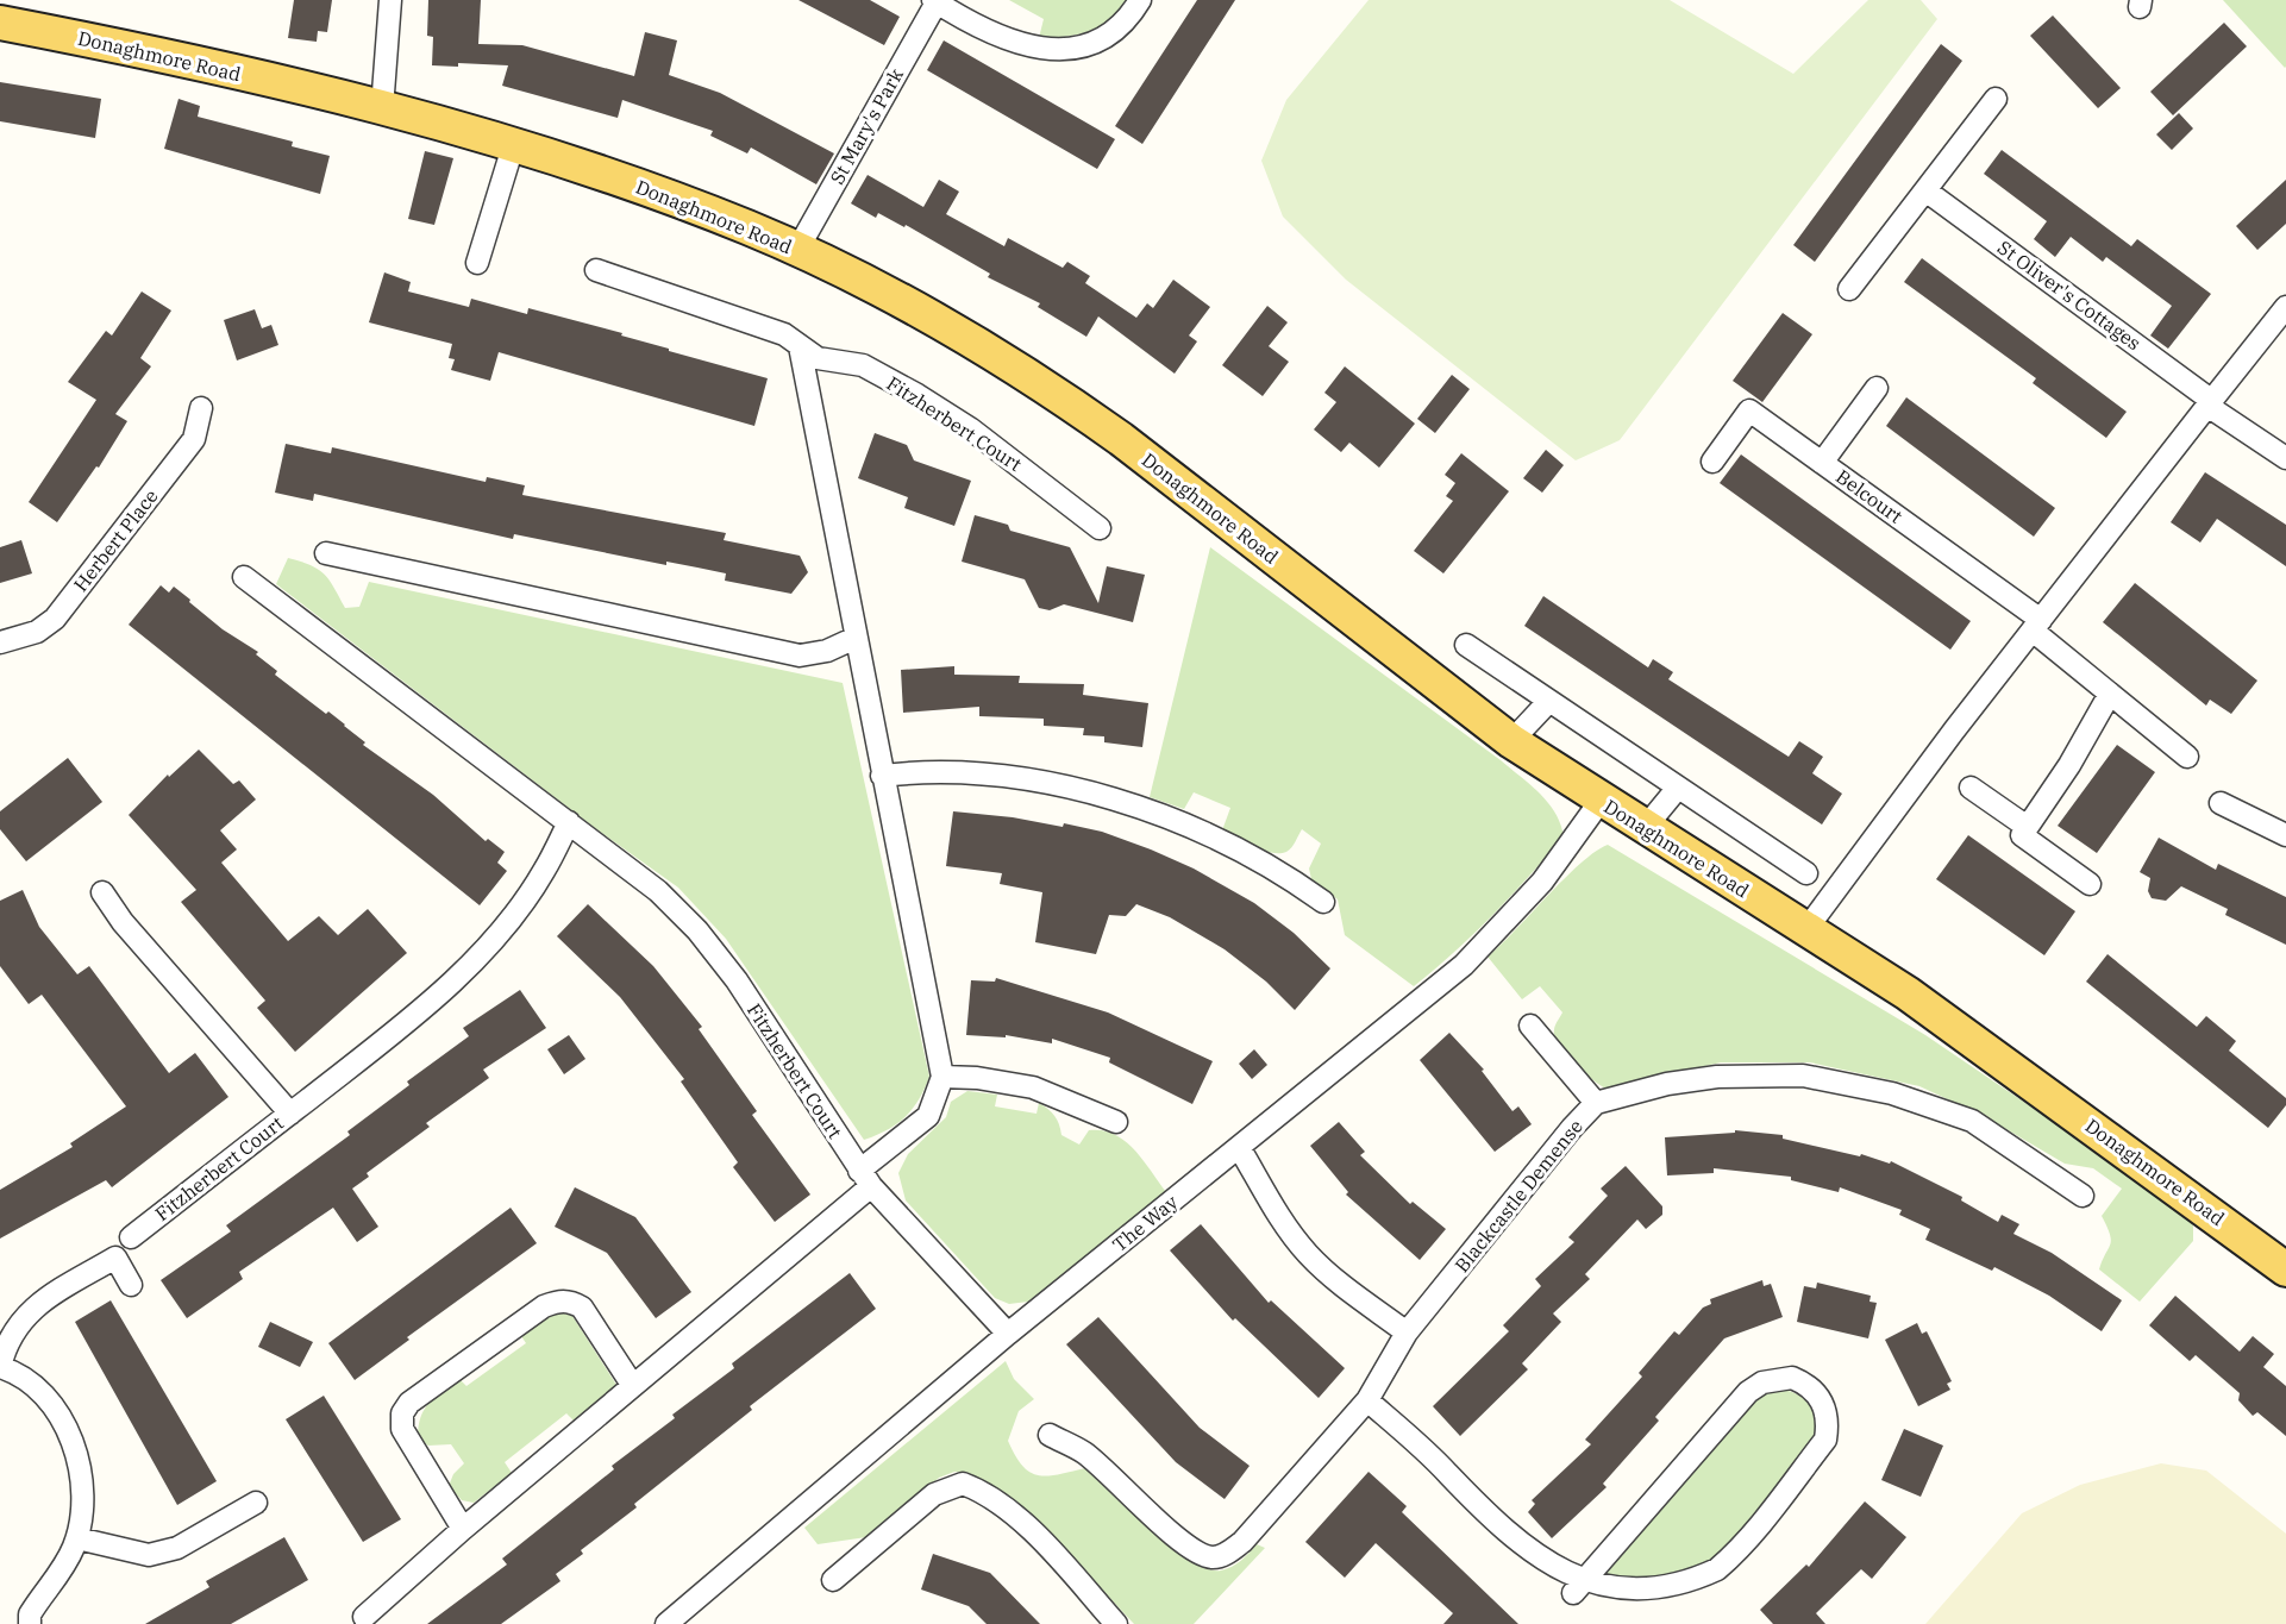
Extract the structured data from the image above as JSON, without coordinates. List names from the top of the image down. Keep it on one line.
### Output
{"streets":{"main road":["Donaghmore Road"],"street":["St Mary's Park","St Oliver's Cottages","Fitzherbert Court","Belcourt","Herbert Place","Blackcastle Demense","The Way"]},"crossings":[["Donaghmore Road","St Mary's Park"],["Donaghmore Road","The Way"],["Fitzherbert Court","The Way"]]}
